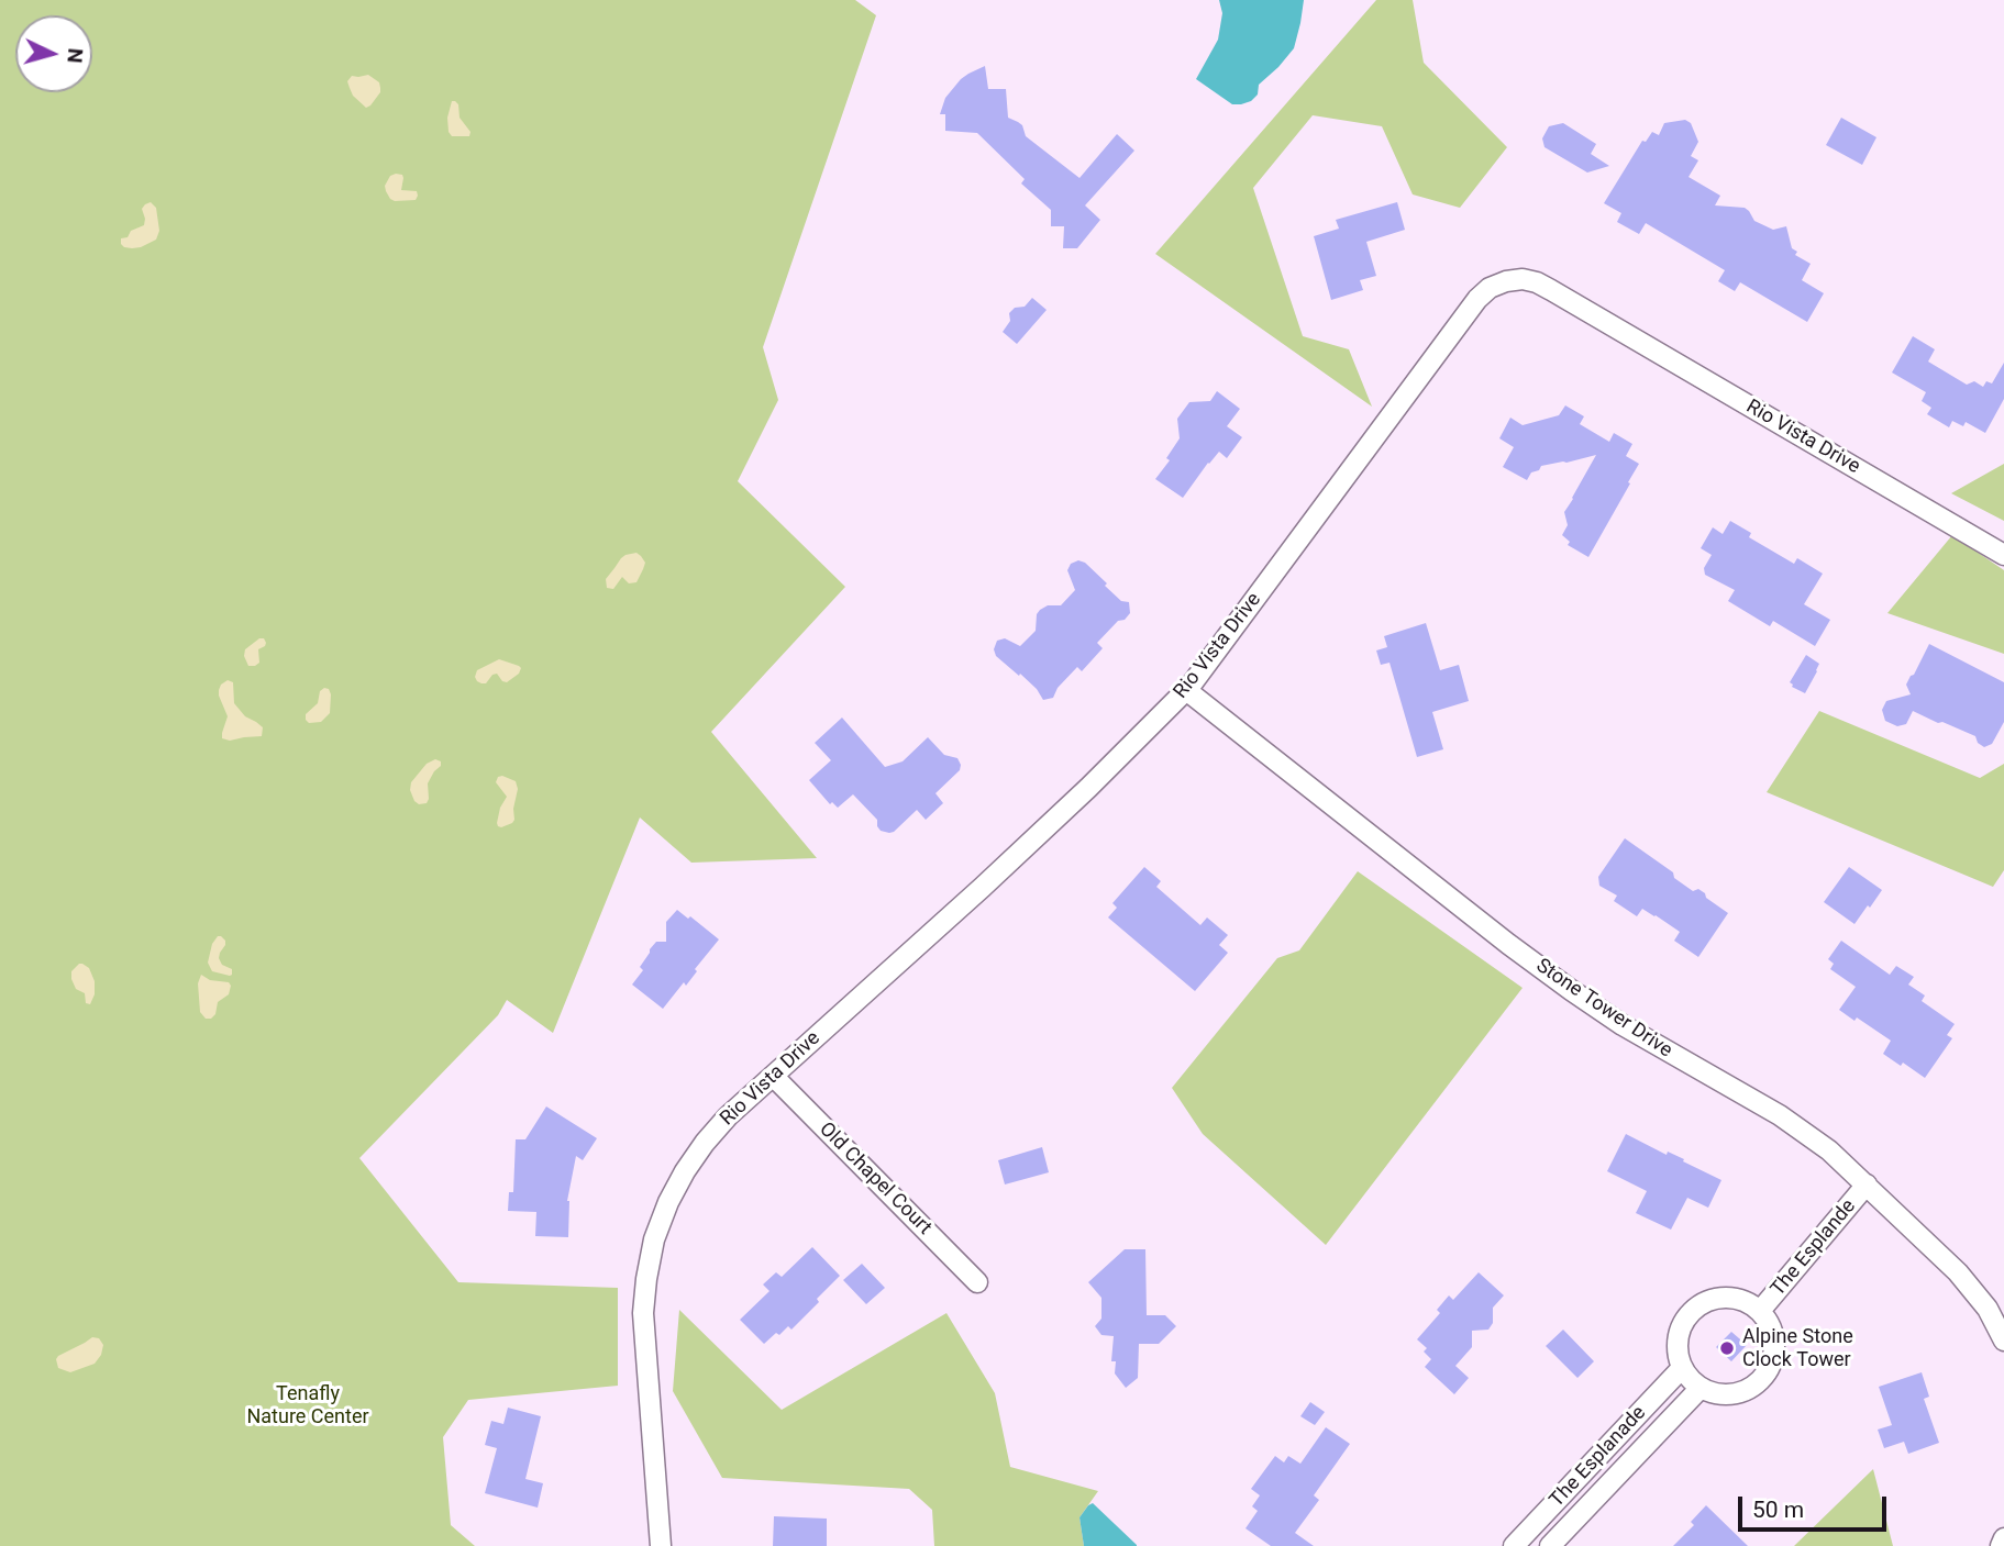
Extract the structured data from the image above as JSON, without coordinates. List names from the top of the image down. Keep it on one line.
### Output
{"streets":{"street":["Rio Vista Drive","Stone Tower Drive","Old Chapel Court","The Esplande","The Esplanade"]},"crossings":[["Rio Vista Drive","Stone Tower Drive"],["Rio Vista Drive","Old Chapel Court"],["Stone Tower Drive","The Esplande"],["The Esplande","The Esplanade"]],"parks":["Tenafly Nature Center"],"places":["Alpine Stone Clock Tower"],"scale_bar":"50 m","north":"right"}
